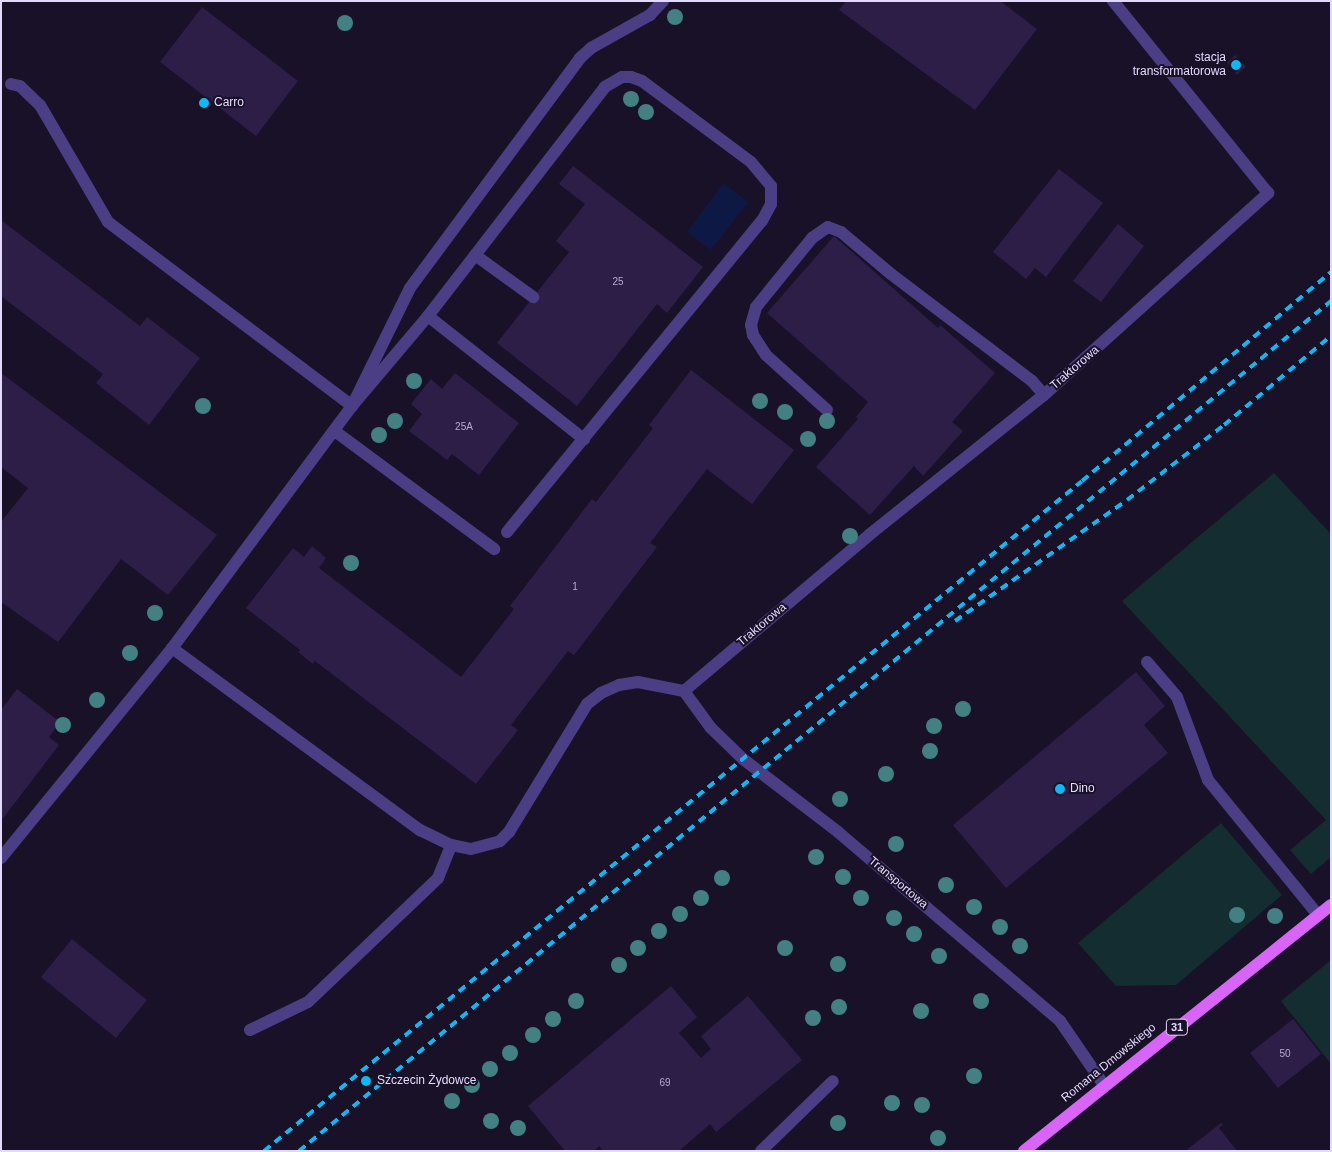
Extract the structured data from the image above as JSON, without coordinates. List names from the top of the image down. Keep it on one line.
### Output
{"streets":{"main road":["31","Romana Dmowskiego"],"lane":["Traktorowa","Transportowa"]},"crossings":[["Traktorowa","Transportowa"],["Transportowa","Romana Dmowskiego"]],"places":["stacja transformatorowa","Carro","Dino","Szczecin Żydowce"],"house_numbers":["25","25A","1","50","69"]}
